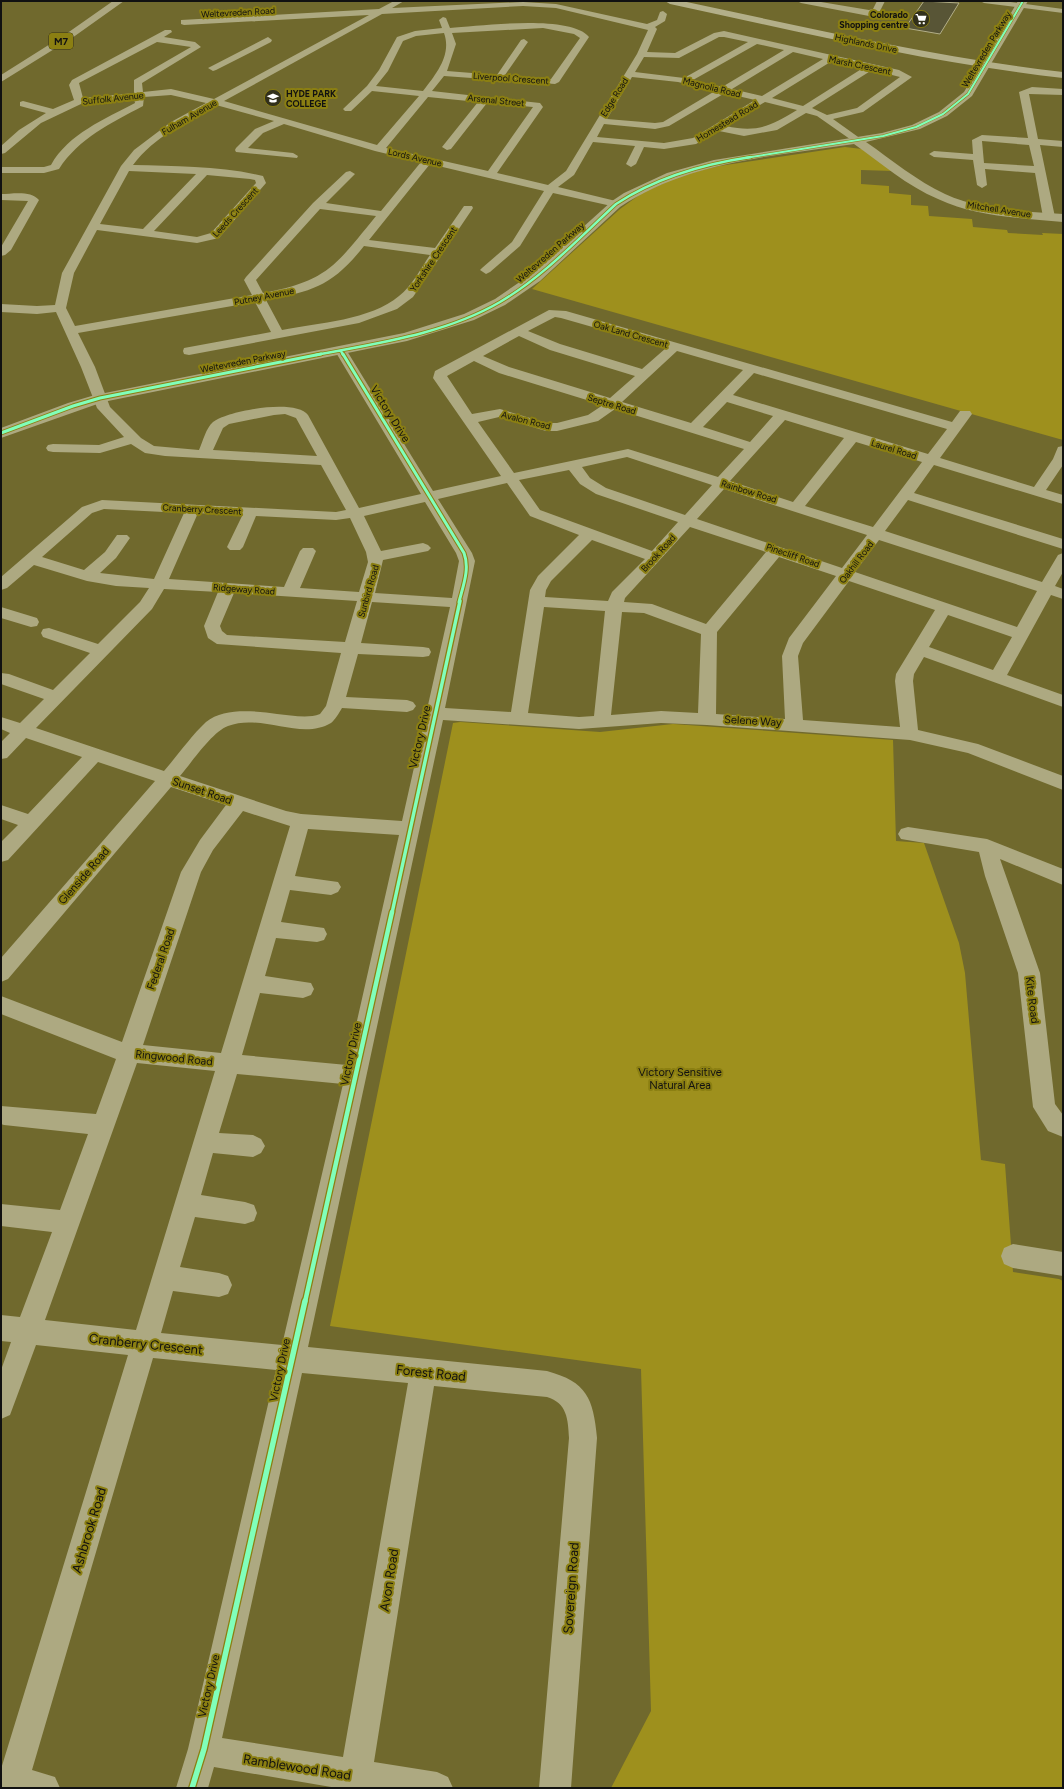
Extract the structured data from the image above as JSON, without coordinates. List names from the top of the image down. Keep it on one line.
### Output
{"streets":{"main road":["M7","Highlands Drive"],"street":["Weltevreden Road","Weltevreden Parkway","Marsh Crescent","Liverpool Crescent","Magnolia Road","Edge Road","Suffolk Avenue","Arsenal Street","Fulham Avenue","Homestead Road","Lords Avenue","Mitchell Avenue","Leeds Crescent","Yorkshire Crescent","Putney Avenue","Oak Land Crescent","Septre Road","Victory Drive","Avalon Road","Laurel Road","Rainbow Road","Cranberry Crescent","Brook Road","Pinecliff Road","Oakhill Road","Ridgeway Road","Sunbird Road","Selene Way","Sunset Road","Glenside Road","Federal Road","Kite Road","Ringwood Road","Forest Road","Ashbrook Road","Avon Road","Sovereign Road","Ramblewood Road"]},"crossings":[["Weltevreden Road","Edge Road"],["Weltevreden Road","Fulham Avenue"],["Highlands Drive","Weltevreden Parkway"],["Weltevreden Parkway","Magnolia Road"],["Weltevreden Parkway","Lords Avenue"],["Weltevreden Parkway","Mitchell Avenue"],["Weltevreden Parkway","Victory Drive"],["Marsh Crescent","Magnolia Road"],["Marsh Crescent","Edge Road"],["Marsh Crescent","Homestead Road"],["Magnolia Road","Edge Road"],["Magnolia Road","Homestead Road"],["Magnolia Road","Mitchell Avenue"],["Edge Road","Homestead Road"],["Edge Road","Lords Avenue"],["Suffolk Avenue","Fulham Avenue"],["Suffolk Avenue","Lords Avenue"],["Arsenal Street","Lords Avenue"],["Fulham Avenue","Lords Avenue"],["Fulham Avenue","Leeds Crescent"],["Lords Avenue","Putney Avenue"],["Oak Land Crescent","Septre Road"],["Oak Land Crescent","Avalon Road"],["Oak Land Crescent","Rainbow Road"],["Oak Land Crescent","Brook Road"],["Oak Land Crescent","Oakhill Road"],["Septre Road","Avalon Road"],["Septre Road","Brook Road"],["Victory Drive","Rainbow Road"],["Victory Drive","Cranberry Crescent"],["Victory Drive","Ridgeway Road"],["Victory Drive","Selene Way"],["Victory Drive","Sunset Road"],["Victory Drive","Ringwood Road"],["Victory Drive","Forest Road"],["Victory Drive","Ramblewood Road"],["Laurel Road","Brook Road"],["Laurel Road","Oakhill Road"],["Rainbow Road","Cranberry Crescent"],["Rainbow Road","Brook Road"],["Rainbow Road","Pinecliff Road"],["Rainbow Road","Oakhill Road"],["Cranberry Crescent","Ridgeway Road"],["Cranberry Crescent","Sunbird Road"],["Cranberry Crescent","Federal Road"],["Cranberry Crescent","Forest Road"],["Cranberry Crescent","Ashbrook Road"],["Brook Road","Pinecliff Road"],["Brook Road","Selene Way"],["Pinecliff Road","Oakhill Road"],["Oakhill Road","Selene Way"],["Ridgeway Road","Sunbird Road"],["Sunbird Road","Sunset Road"],["Sunbird Road","Glenside Road"],["Sunset Road","Glenside Road"],["Sunset Road","Federal Road"],["Sunset Road","Ashbrook Road"],["Federal Road","Ringwood Road"],["Ringwood Road","Ashbrook Road"],["Forest Road","Avon Road"],["Forest Road","Sovereign Road"],["Avon Road","Ramblewood Road"]],"parks":["Victory Sensitive Natural Area"],"places":{"supermarket":["Colorado Shopping centre"],"school or university":["HYDE PARK COLLEGE"]}}
